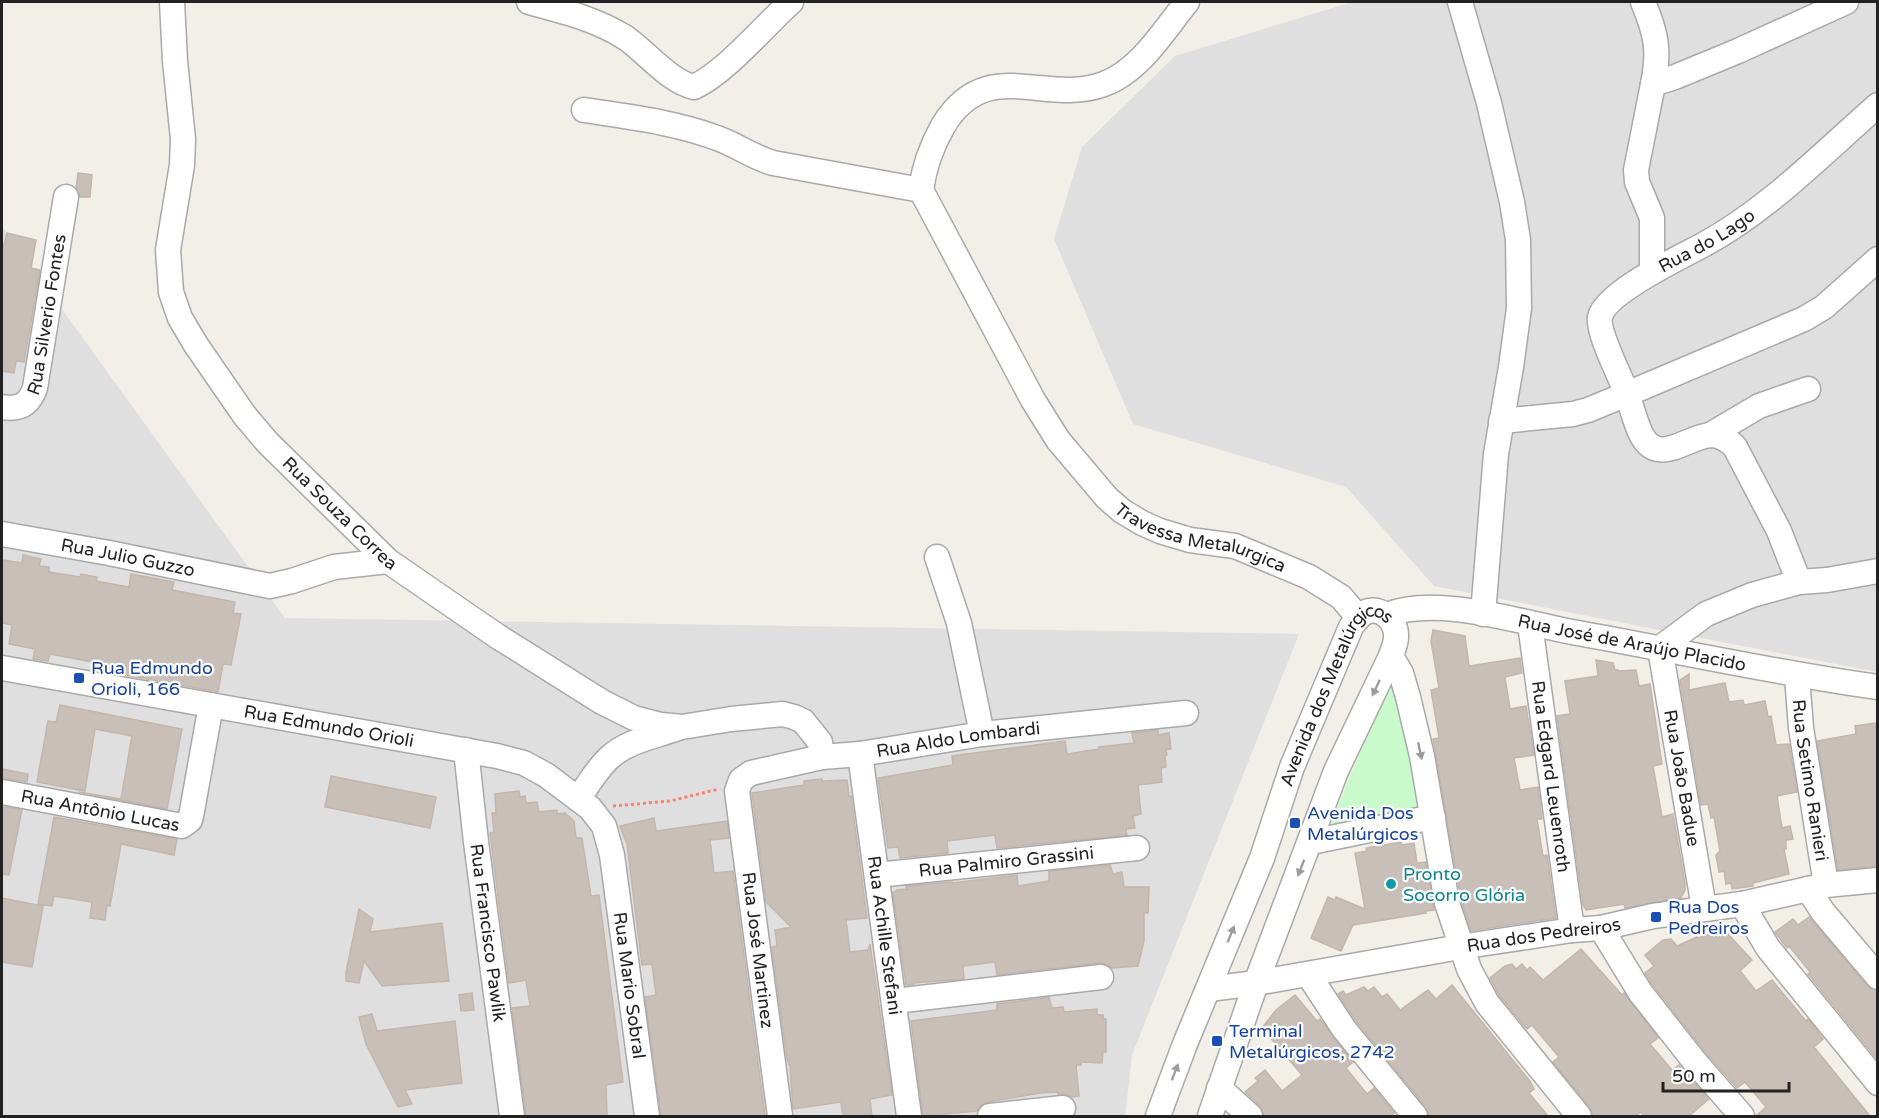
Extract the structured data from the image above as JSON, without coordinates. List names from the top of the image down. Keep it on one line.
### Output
{"streets":{"street":["Rua do Lago","Rua Silverio Fontes","Rua Souza Correa","Travessa Metalurgica","Rua Julio Guzzo","Rua José de Araújo Placido","Avenida dos Metalúrgicos","Rua Edmundo Orioli","Rua Aldo Lombardi","Rua Edgard Leuenroth","Rua João Badue","Rua Setimo Ranieri","Rua Antônio Lucas","Rua Palmiro Grassini","Rua Francisco Pawlik","Rua Achille Stefani","Rua dos Pedreiros","Rua José Martinez","Rua Mario Sobral"]},"crossings":[["Rua Souza Correa","Rua Julio Guzzo"],["Rua Souza Correa","Rua Aldo Lombardi"],["Travessa Metalurgica","Avenida dos Metalúrgicos"],["Rua José de Araújo Placido","Avenida dos Metalúrgicos"],["Rua José de Araújo Placido","Rua Edgard Leuenroth"],["Rua José de Araújo Placido","Rua João Badue"],["Rua José de Araújo Placido","Rua Setimo Ranieri"],["Avenida dos Metalúrgicos","Rua dos Pedreiros"],["Rua Edmundo Orioli","Rua Antônio Lucas"],["Rua Edmundo Orioli","Rua Francisco Pawlik"],["Rua Edmundo Orioli","Rua Mario Sobral"],["Rua Aldo Lombardi","Rua Achille Stefani"],["Rua Aldo Lombardi","Rua José Martinez"],["Rua Edgard Leuenroth","Rua dos Pedreiros"],["Rua João Badue","Rua dos Pedreiros"],["Rua Setimo Ranieri","Rua dos Pedreiros"],["Rua Palmiro Grassini","Rua Achille Stefani"]],"places":{"transit":["Rua Edmundo Orioli, 166","Avenida Dos Metalúrgicos","Rua Dos Pedreiros","Terminal Metalúrgicos, 2742"],"other":["Pronto Socorro Glória"]},"scale_bar":"50 m"}
